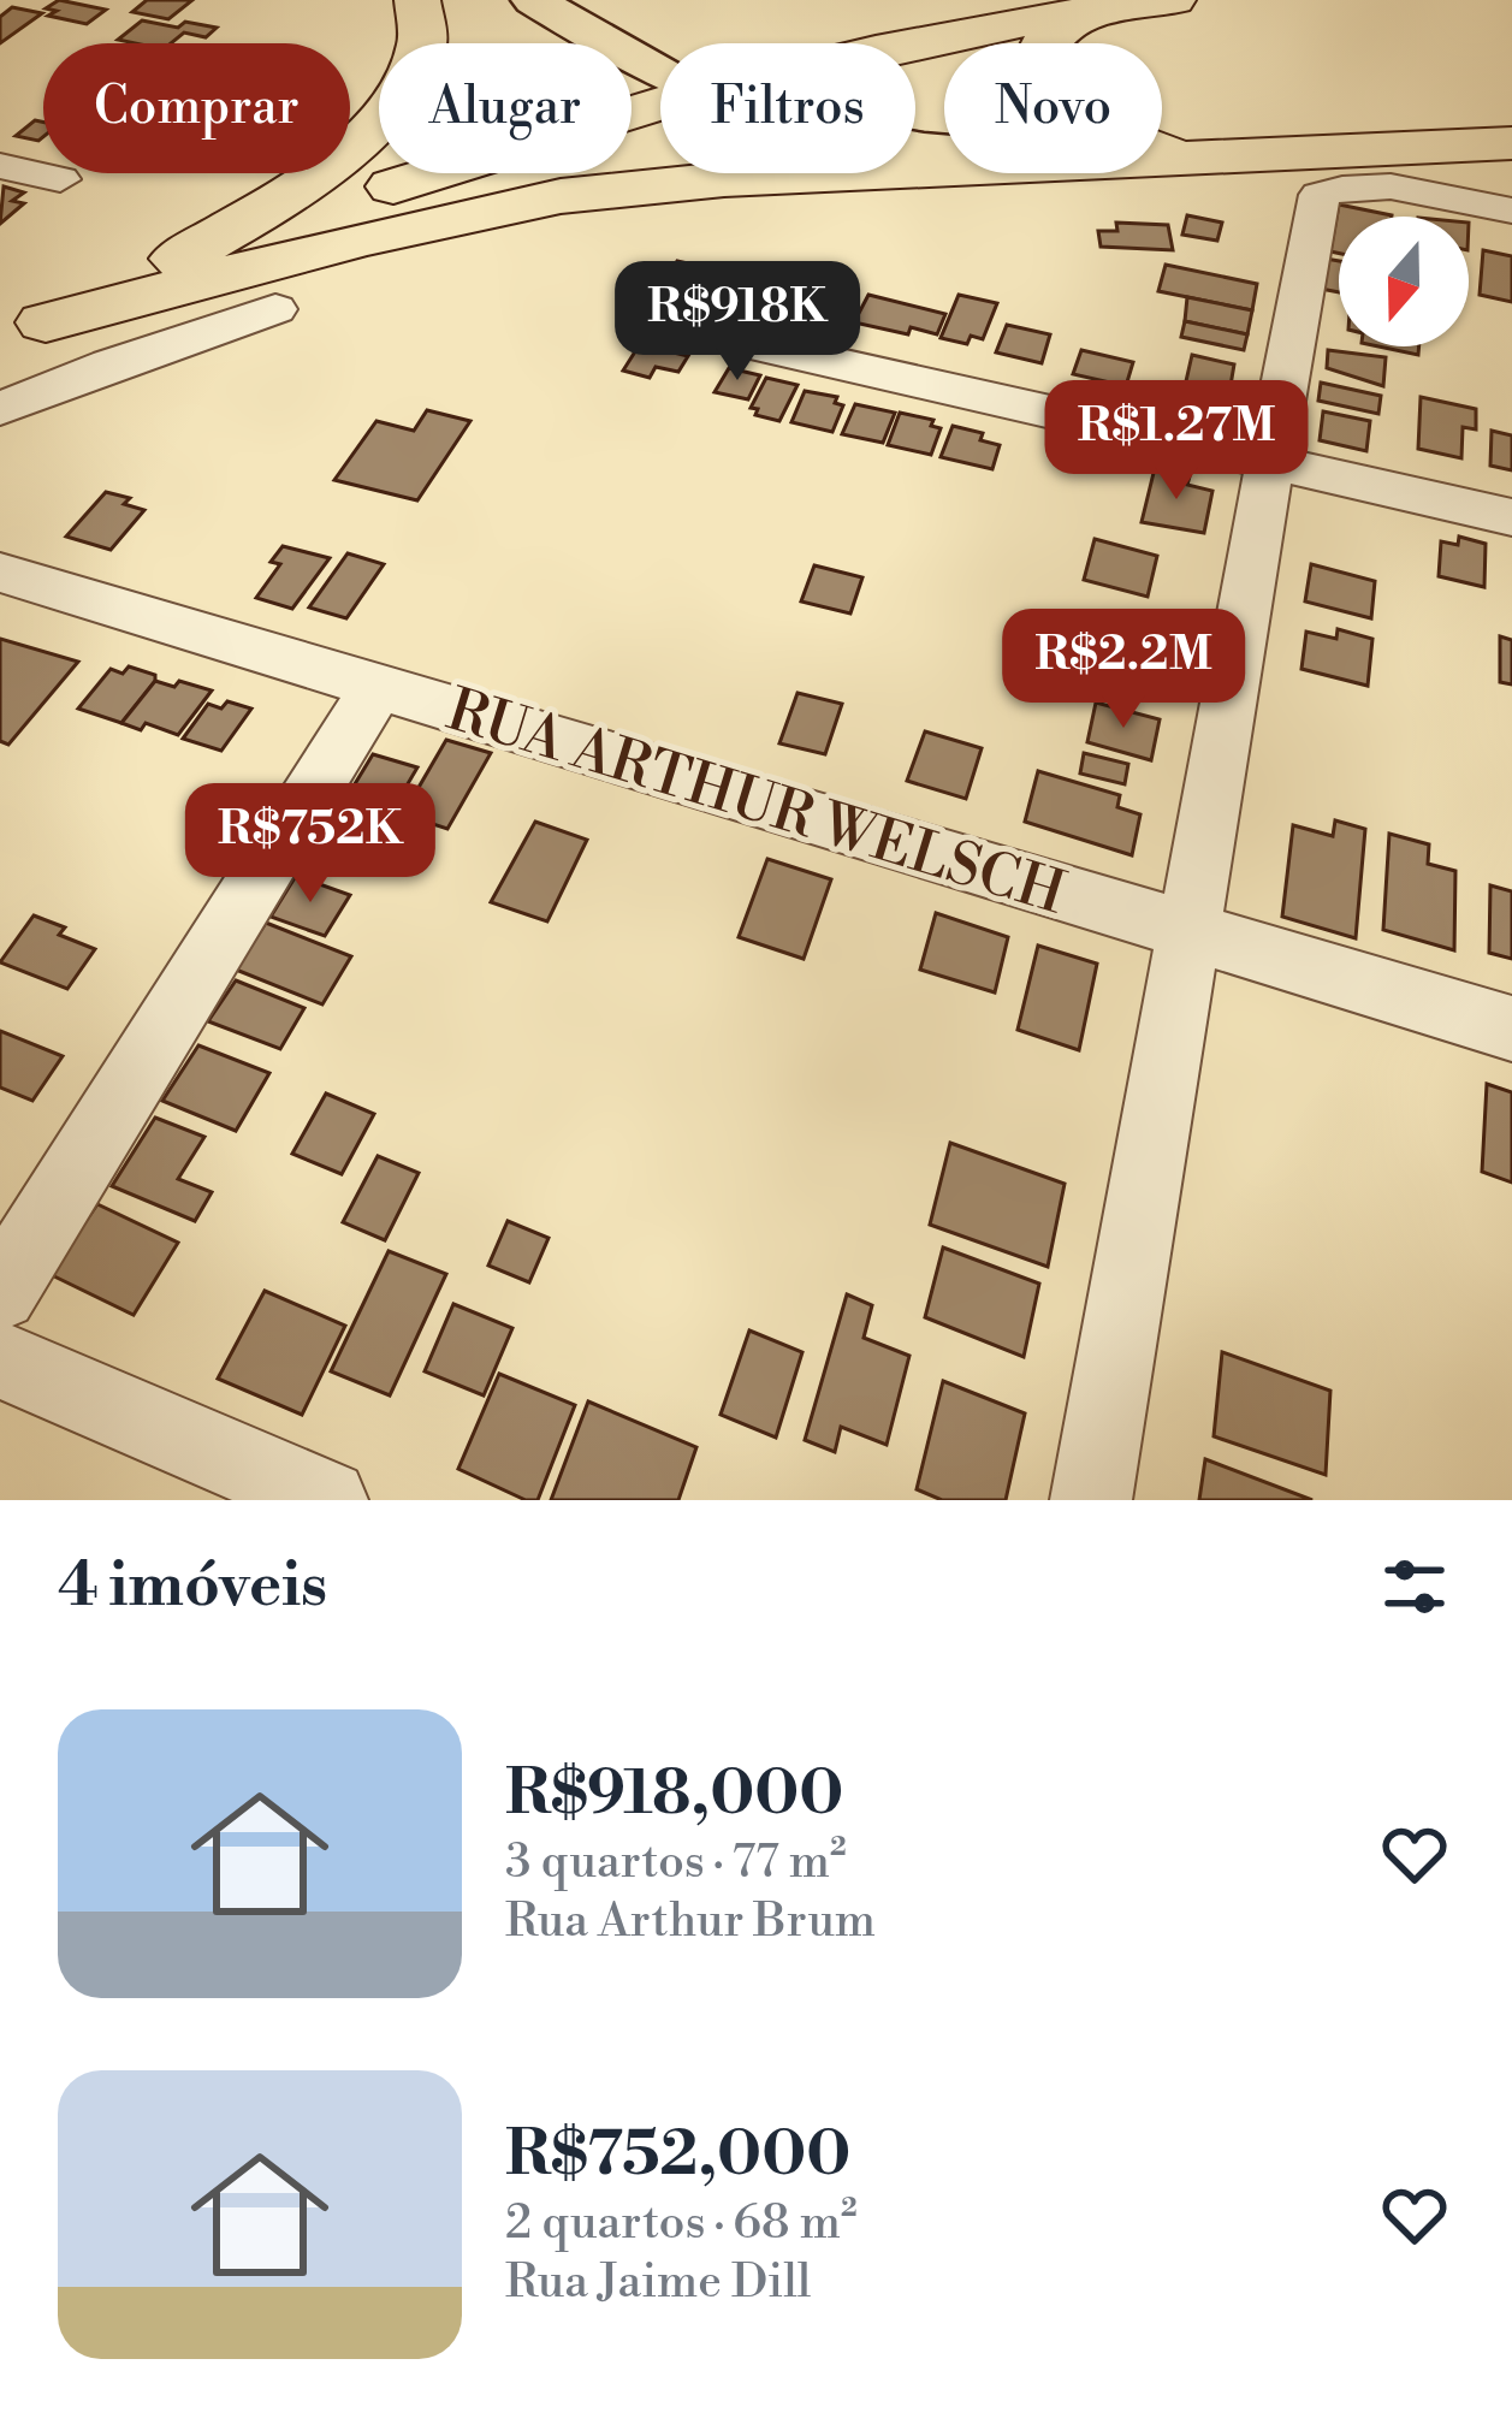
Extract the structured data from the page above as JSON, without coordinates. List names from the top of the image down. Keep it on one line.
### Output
{"streets":{"street":["RUA ARTHUR WELSCH"]},"north":"bottom","page":{"chip":["Comprar","Alugar","Filtros","Novo"],"price":["R$918K","R$1.27M","R$2.2M","R$752K"],"heading":"4 imóveis","list":[{"name":"R$918,000","note":"3 quartos · 77 m² · Rua Arthur Brum"},{"name":"R$752,000","note":"2 quartos · 68 m² · Rua Jaime Dill"}]}}
